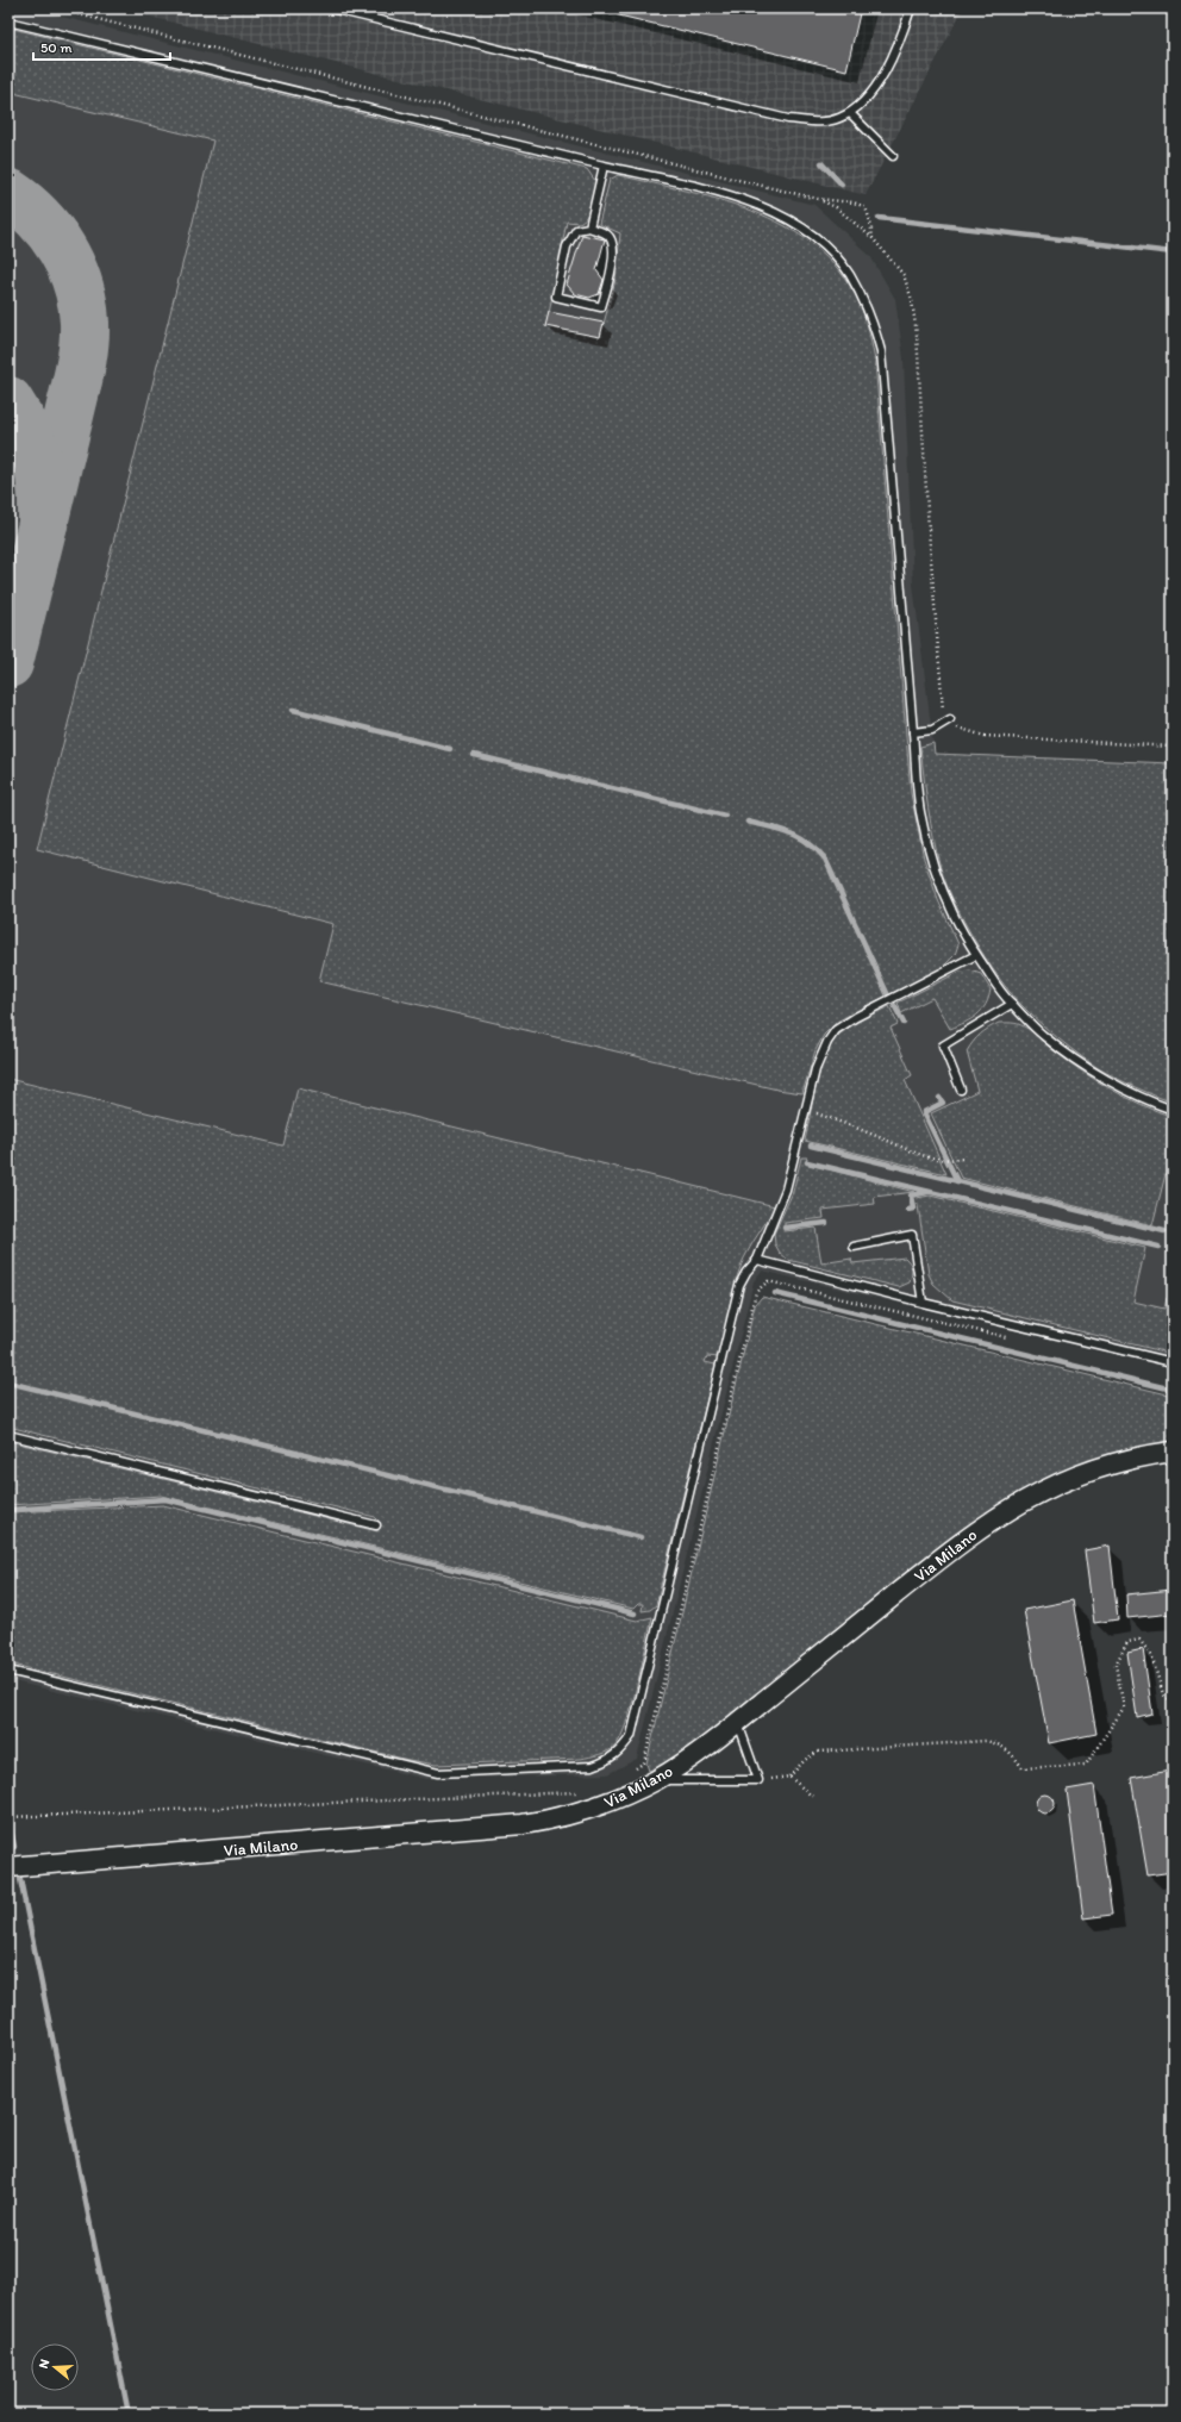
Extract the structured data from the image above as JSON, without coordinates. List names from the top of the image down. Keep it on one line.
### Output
{"streets":{"street":["Via Milano"]},"scale_bar":"50 m","north":"left"}
